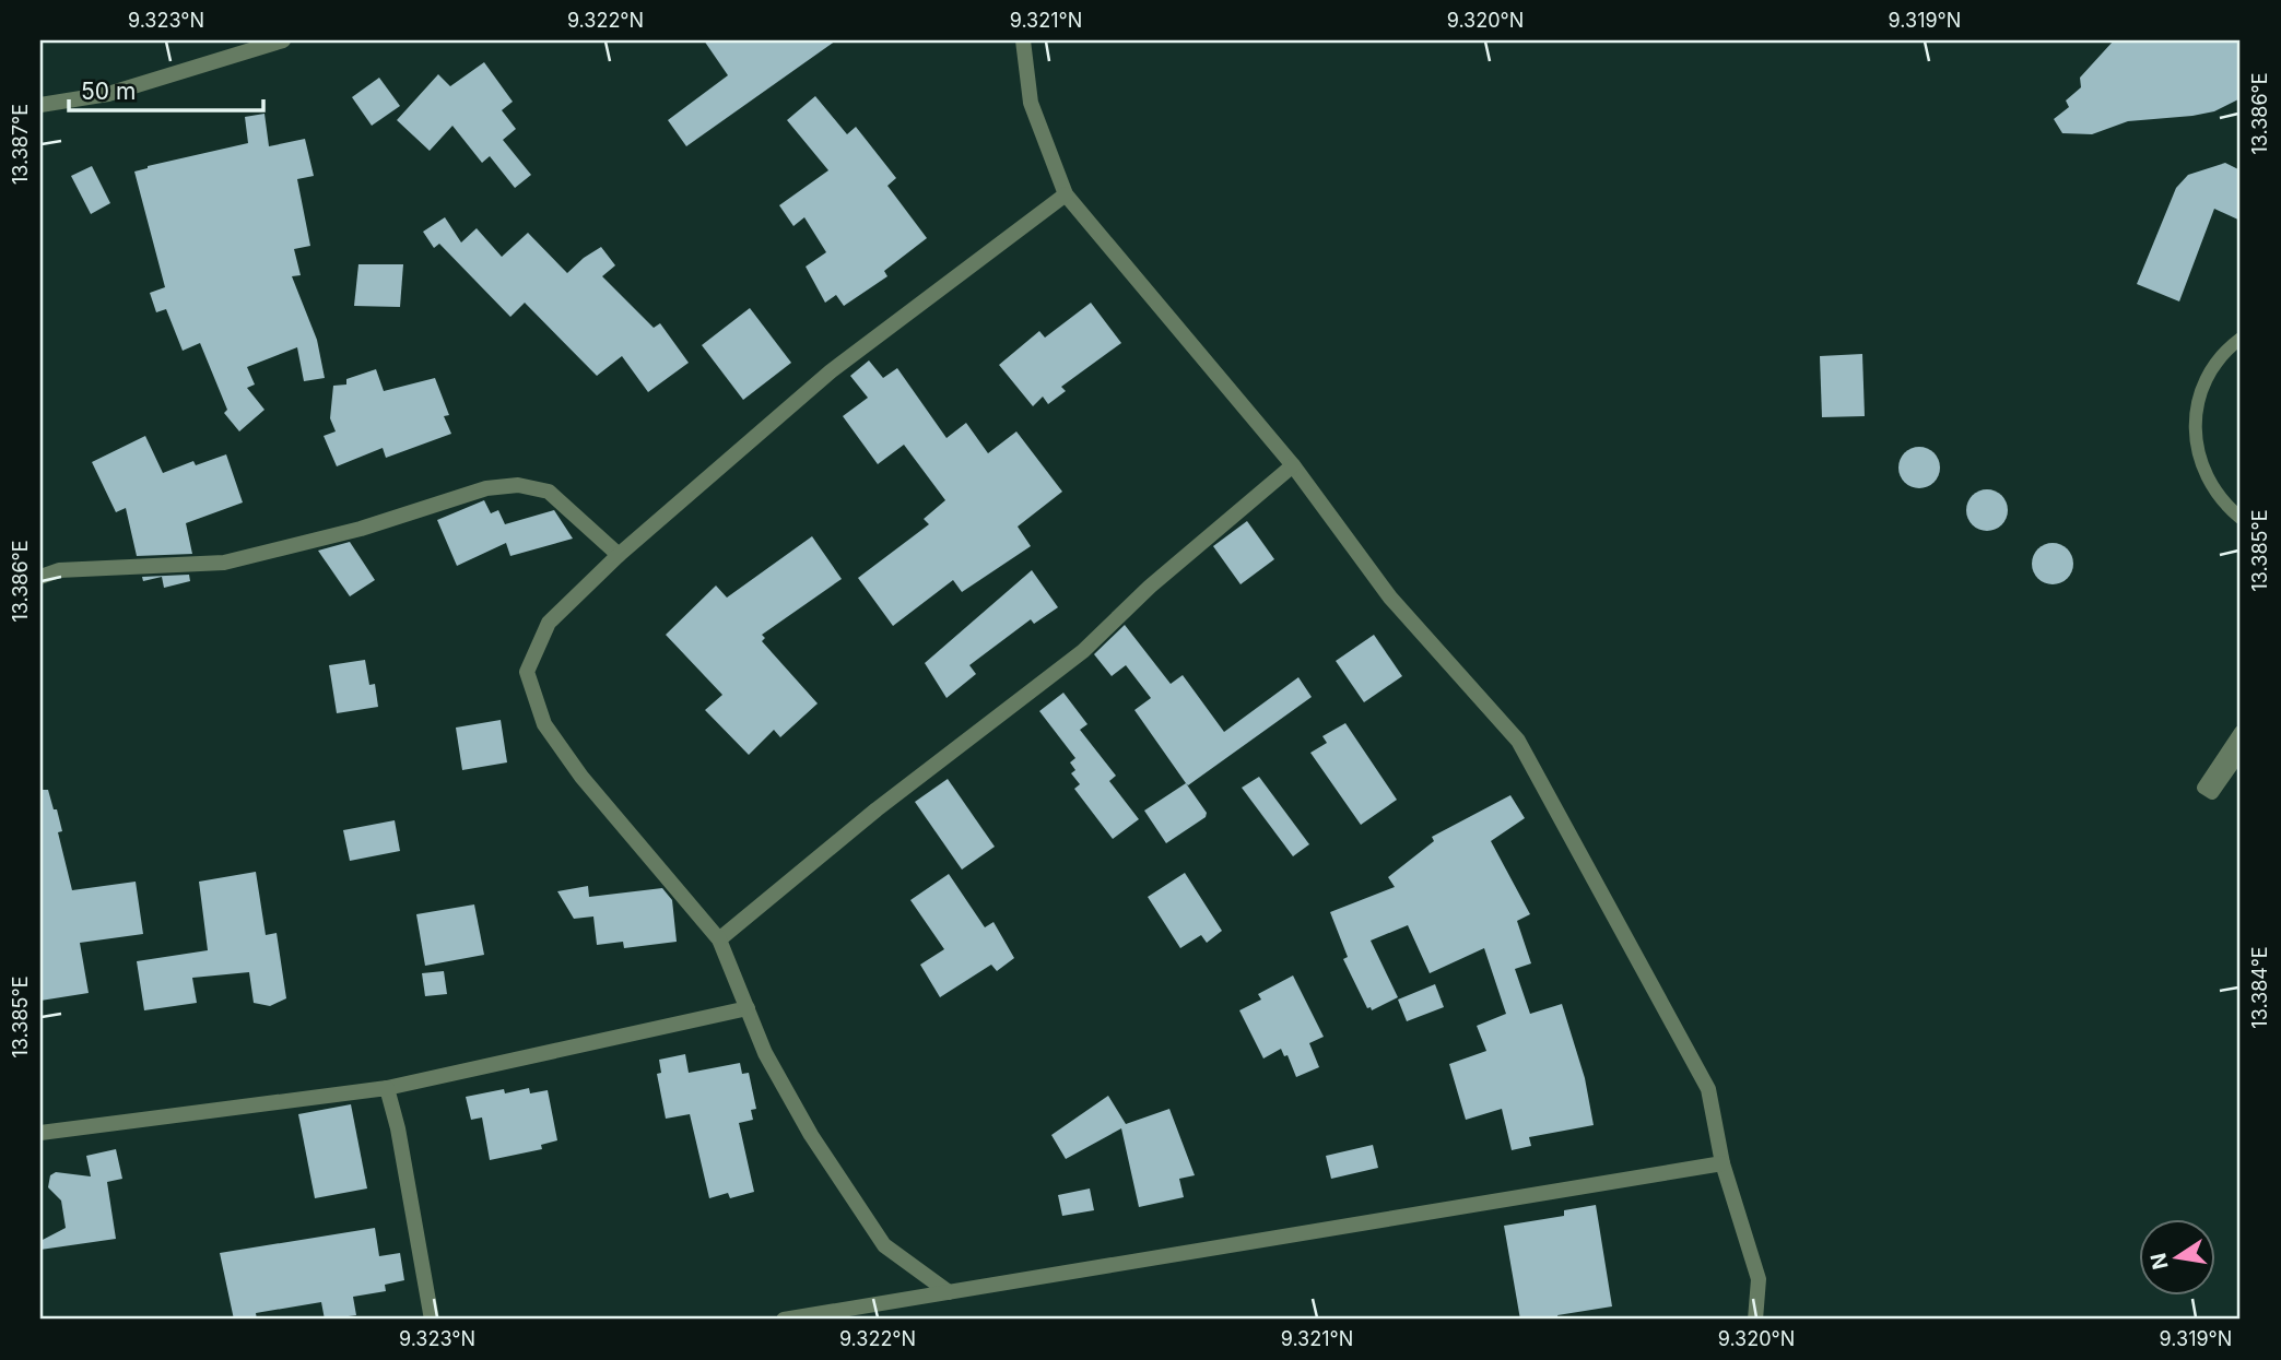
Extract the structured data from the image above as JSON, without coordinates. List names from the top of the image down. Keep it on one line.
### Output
{"scale_bar":"50 m","north":"left","coordinates":["9.323°N","9.322°N","9.321°N","9.320°N","9.319°N","13.386°E","13.387°E","13.385°E","13.384°E"]}
